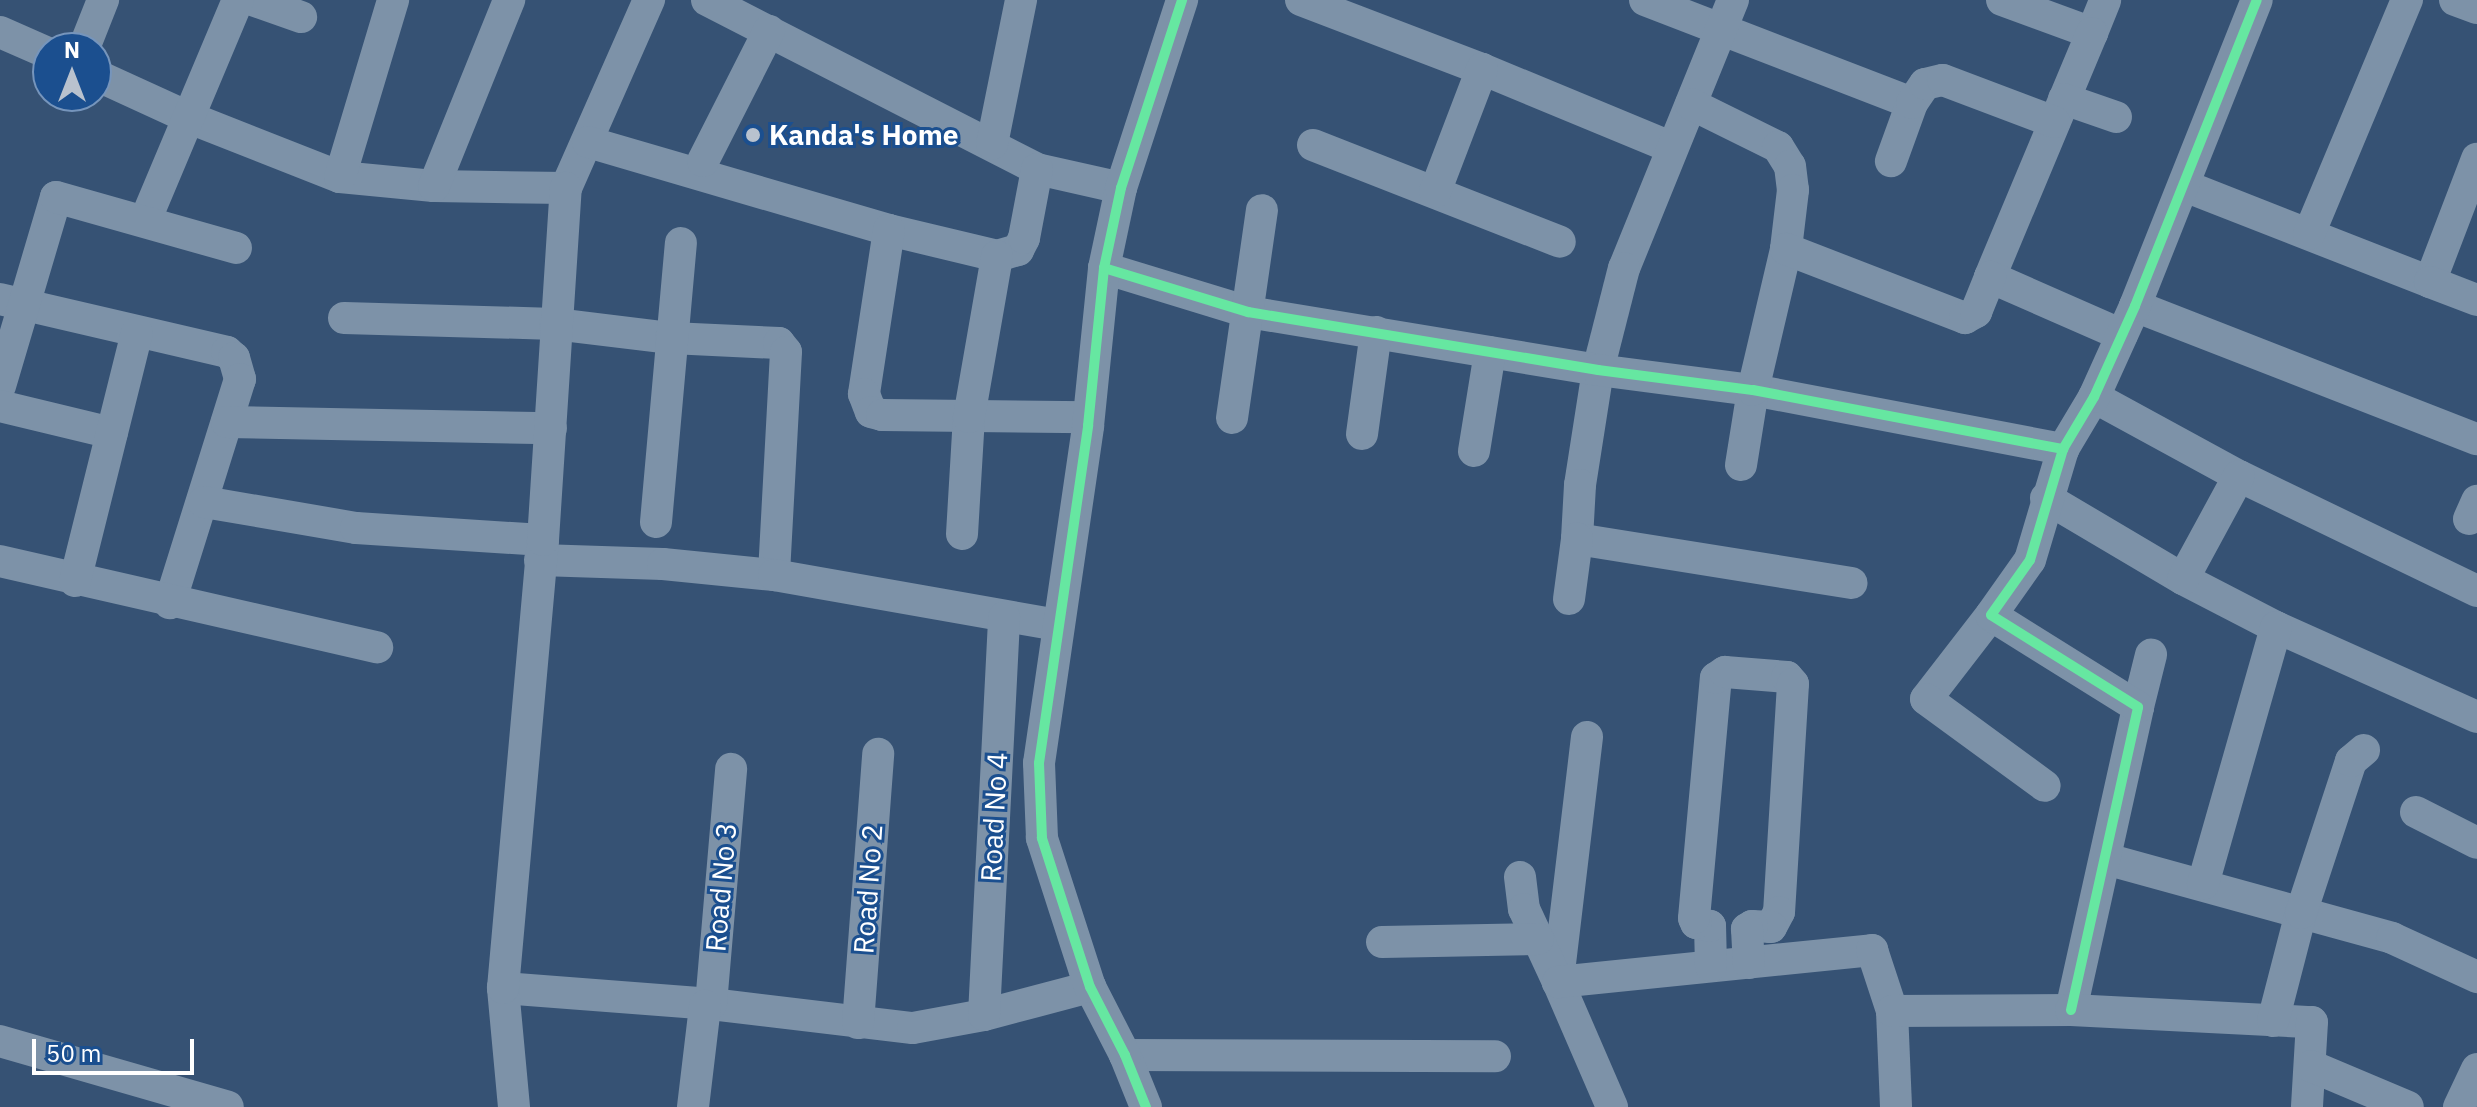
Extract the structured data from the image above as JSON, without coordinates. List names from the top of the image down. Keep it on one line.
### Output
{"streets":{"street":["Road No 4","Road No 3","Road No 2"]},"places":["Kanda's Home"],"scale_bar":"50 m","north":"top"}
